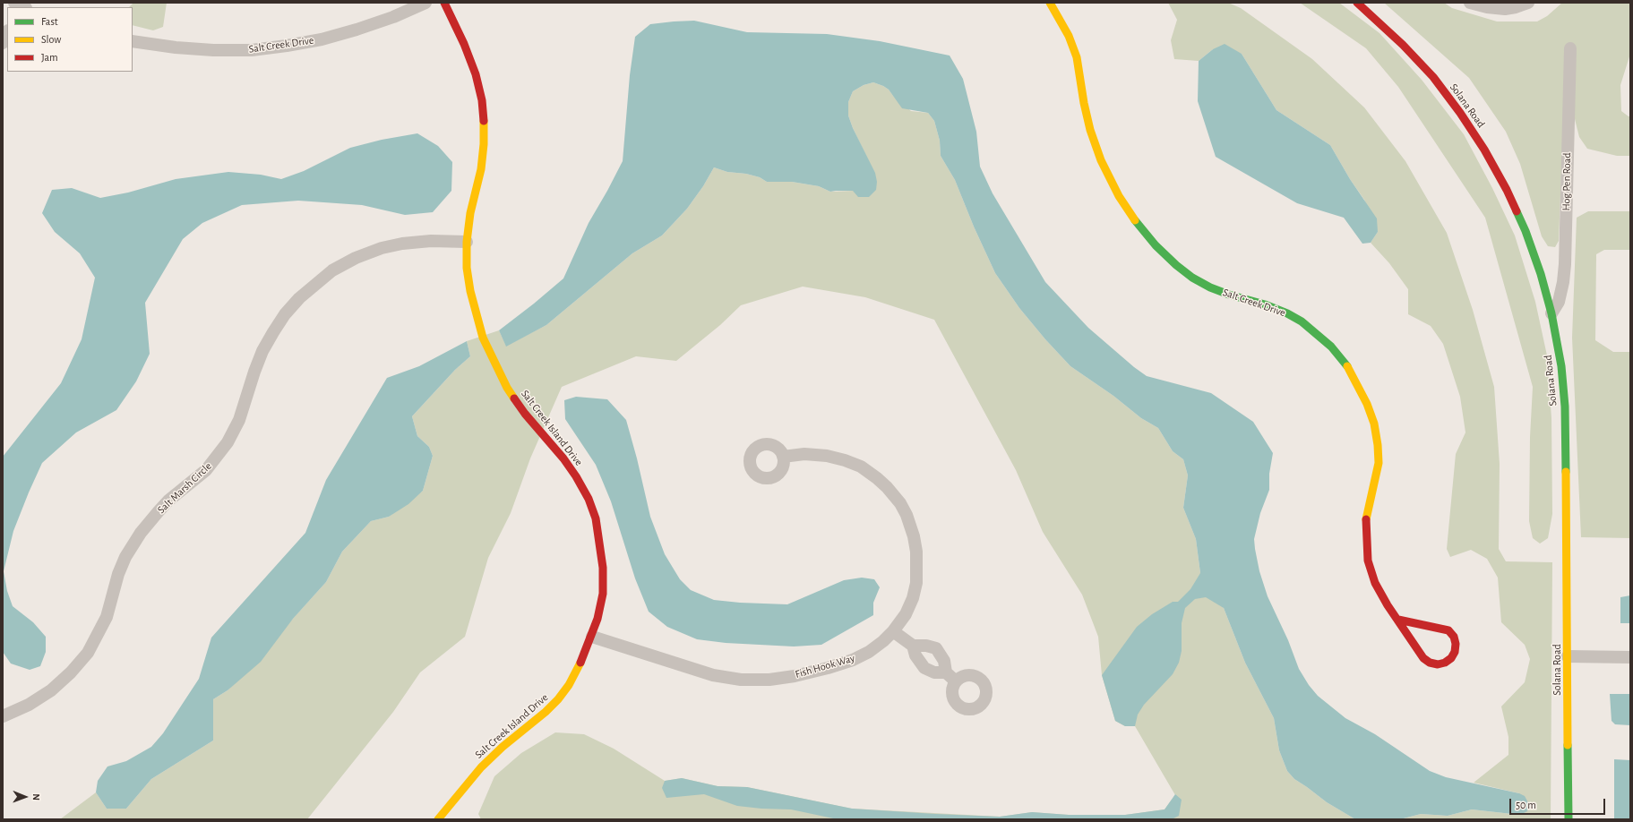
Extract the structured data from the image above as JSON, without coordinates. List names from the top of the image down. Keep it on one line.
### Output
{"streets":{"street":["Salt Creek Drive","Solana Road","Hog Pen Road","Salt Creek Island Drive","Salt Marsh Circle","Fish Hook Way"]},"crossings":[["Solana Road","Hog Pen Road"],["Salt Creek Island Drive","Salt Marsh Circle"],["Salt Creek Island Drive","Fish Hook Way"]],"legend":["Fast","Slow","Jam"],"scale_bar":"50 m","north":"right"}
